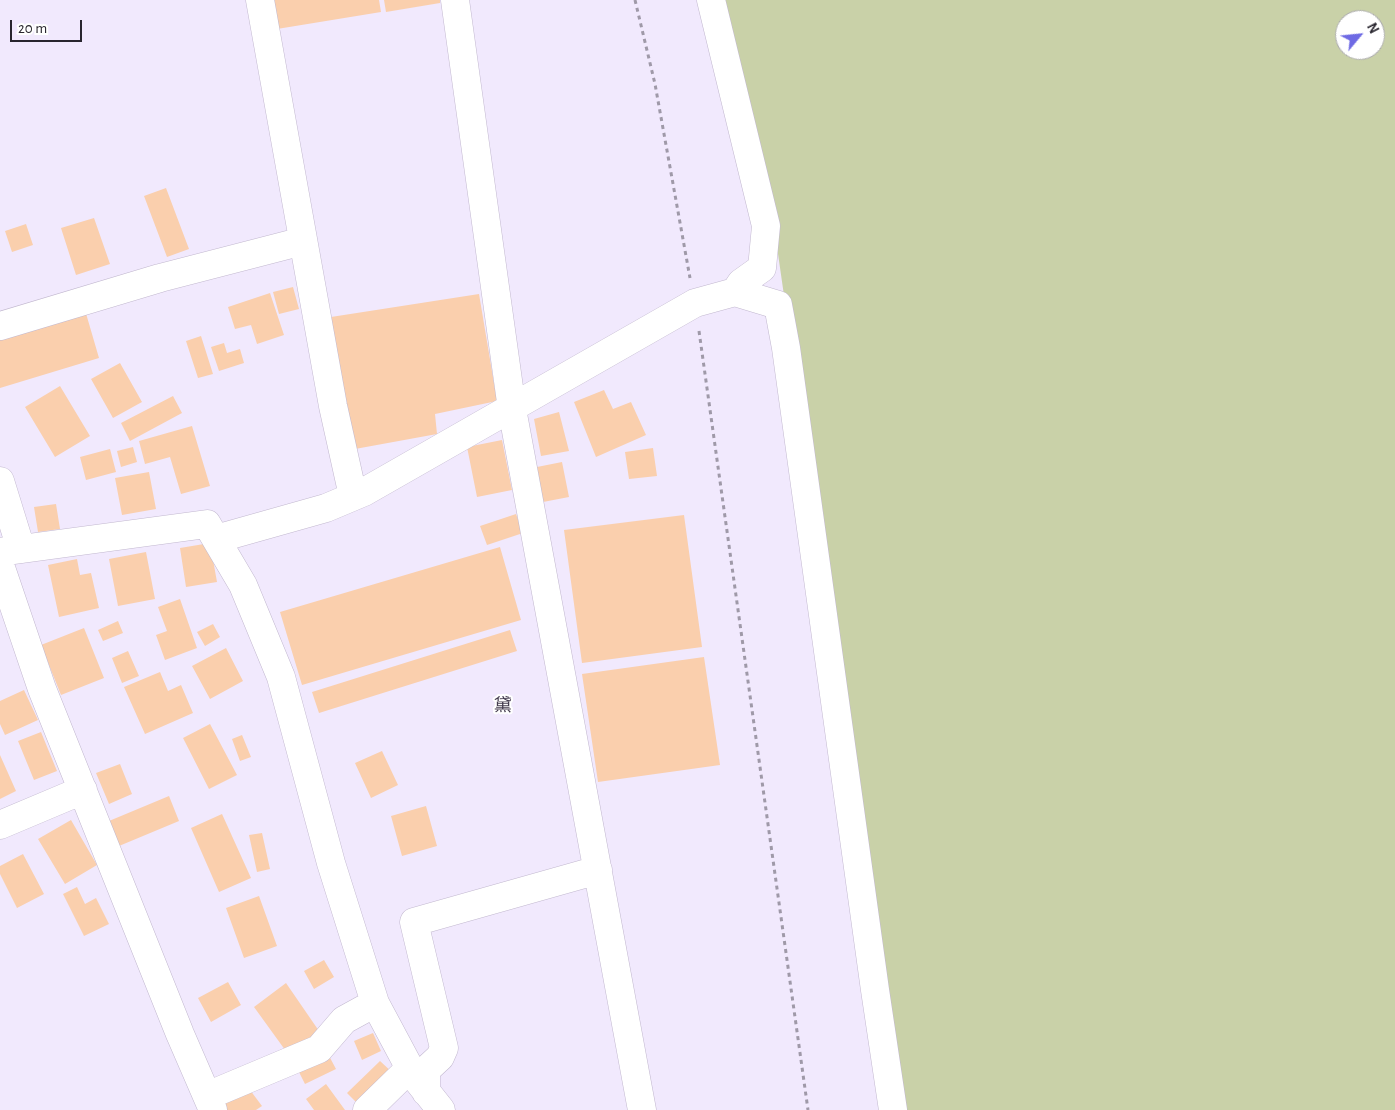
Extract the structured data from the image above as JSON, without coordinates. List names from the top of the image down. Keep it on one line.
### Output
{"districts":["黛"],"scale_bar":"20 m","north":"top right"}
